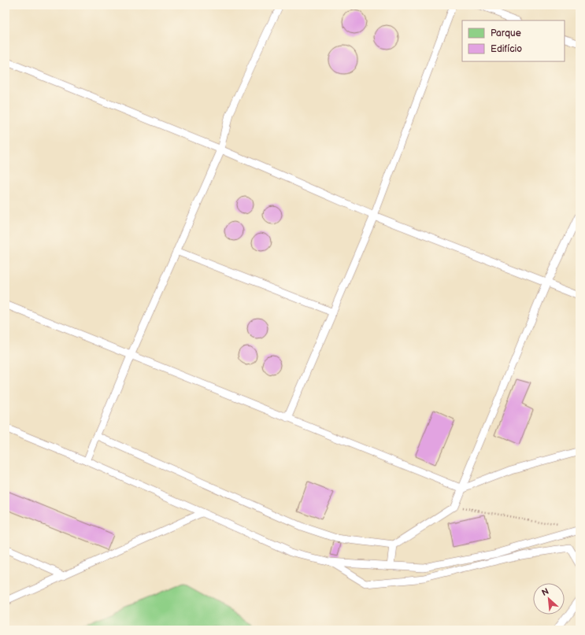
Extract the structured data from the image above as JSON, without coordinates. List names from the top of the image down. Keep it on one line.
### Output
{"legend":["Parque","Edifício"],"north":"top left"}
